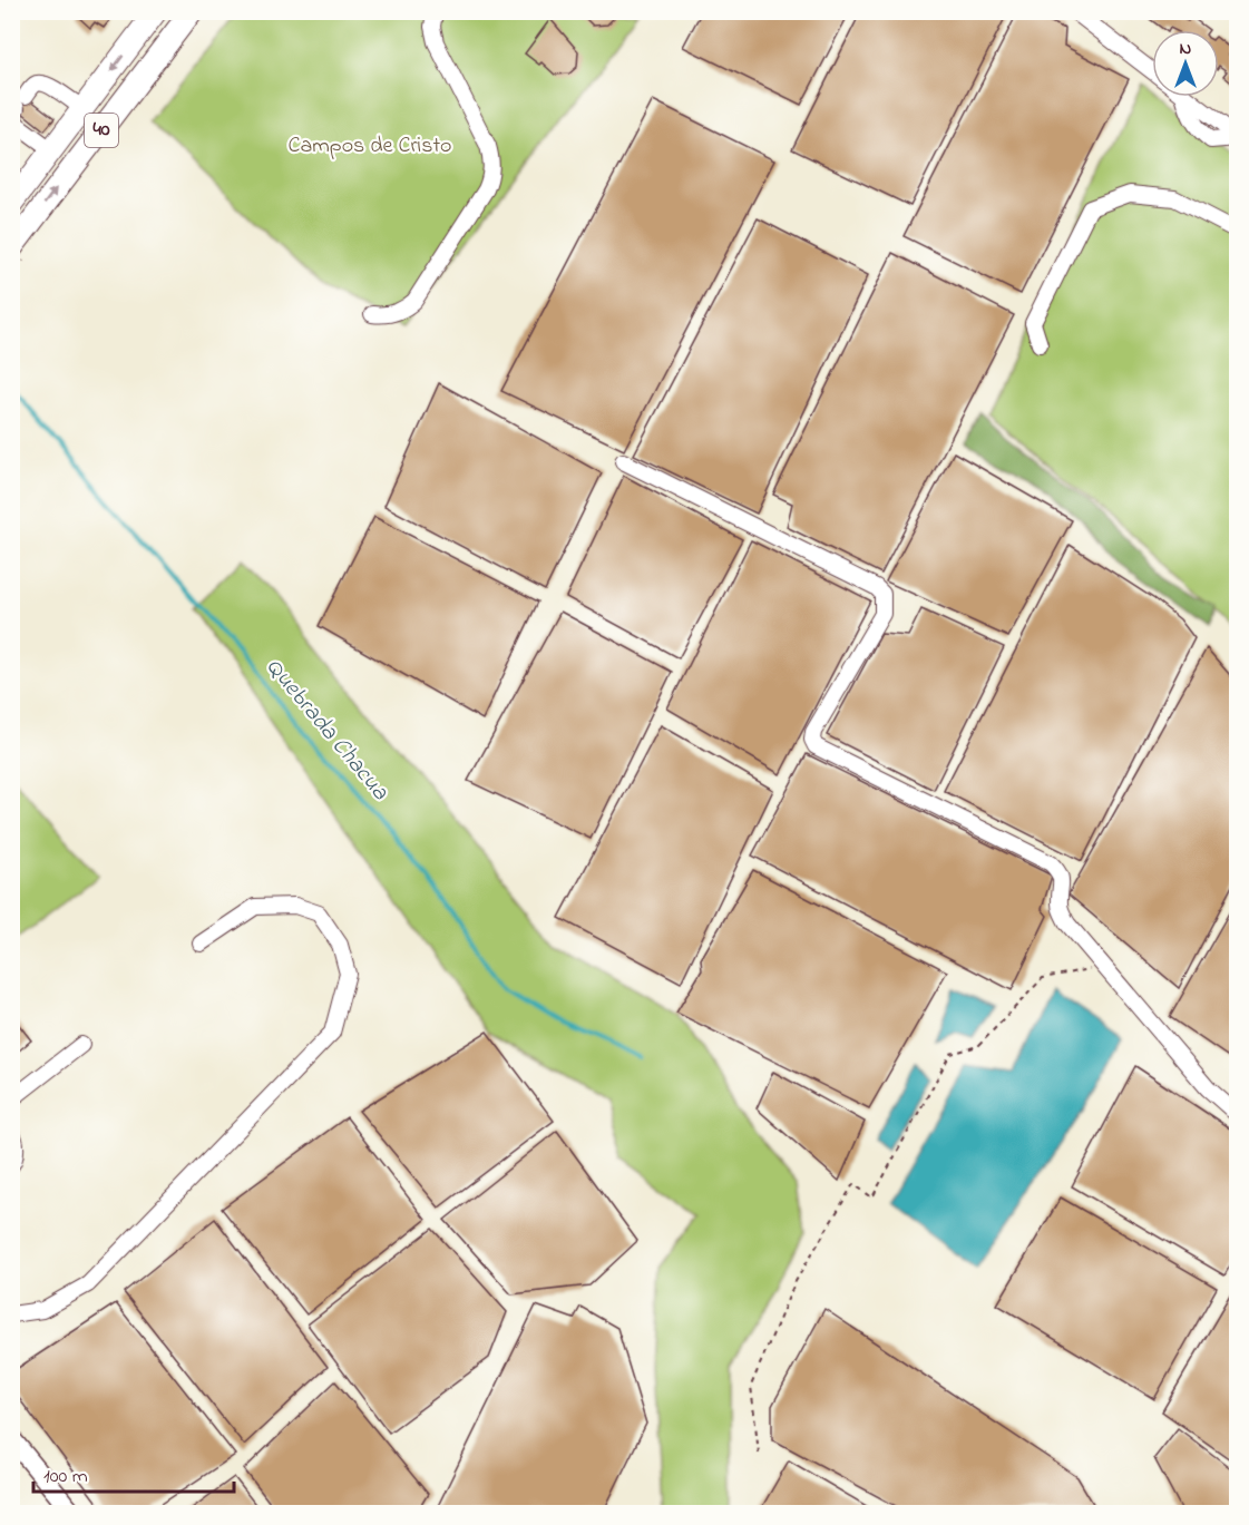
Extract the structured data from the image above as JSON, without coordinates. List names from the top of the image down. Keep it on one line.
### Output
{"streets":{"highway":["40"]},"water":["Quebrada Chacua"],"parks":["Campos de Cristo"],"scale_bar":"100 m","north":"top"}
